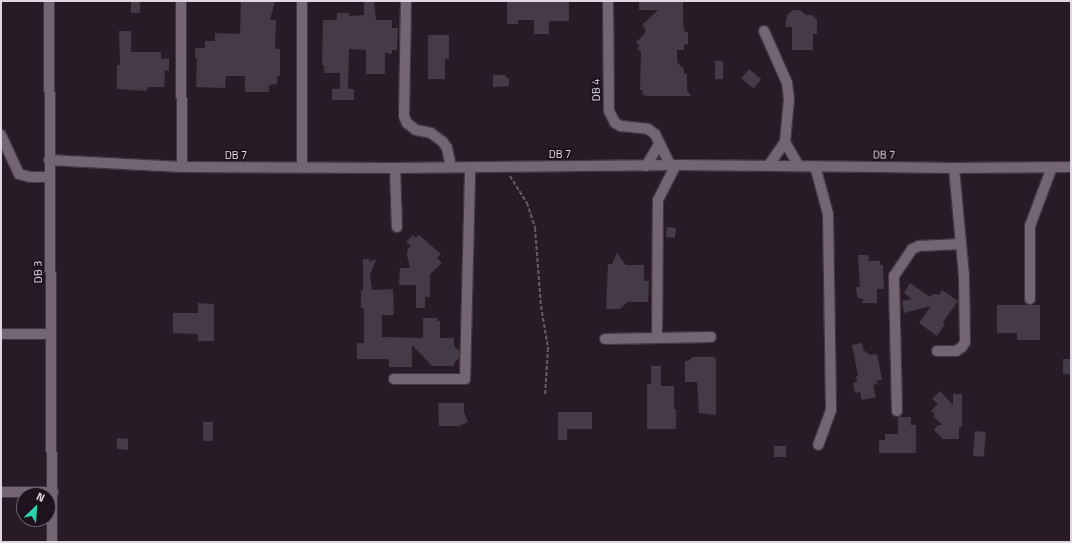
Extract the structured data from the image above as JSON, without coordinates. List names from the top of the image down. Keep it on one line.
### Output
{"streets":{"street":["DB 4","DB 7","DB 3"]},"crossings":[["DB 4","DB 7"],["DB 7","DB 3"]],"north":"top right"}
